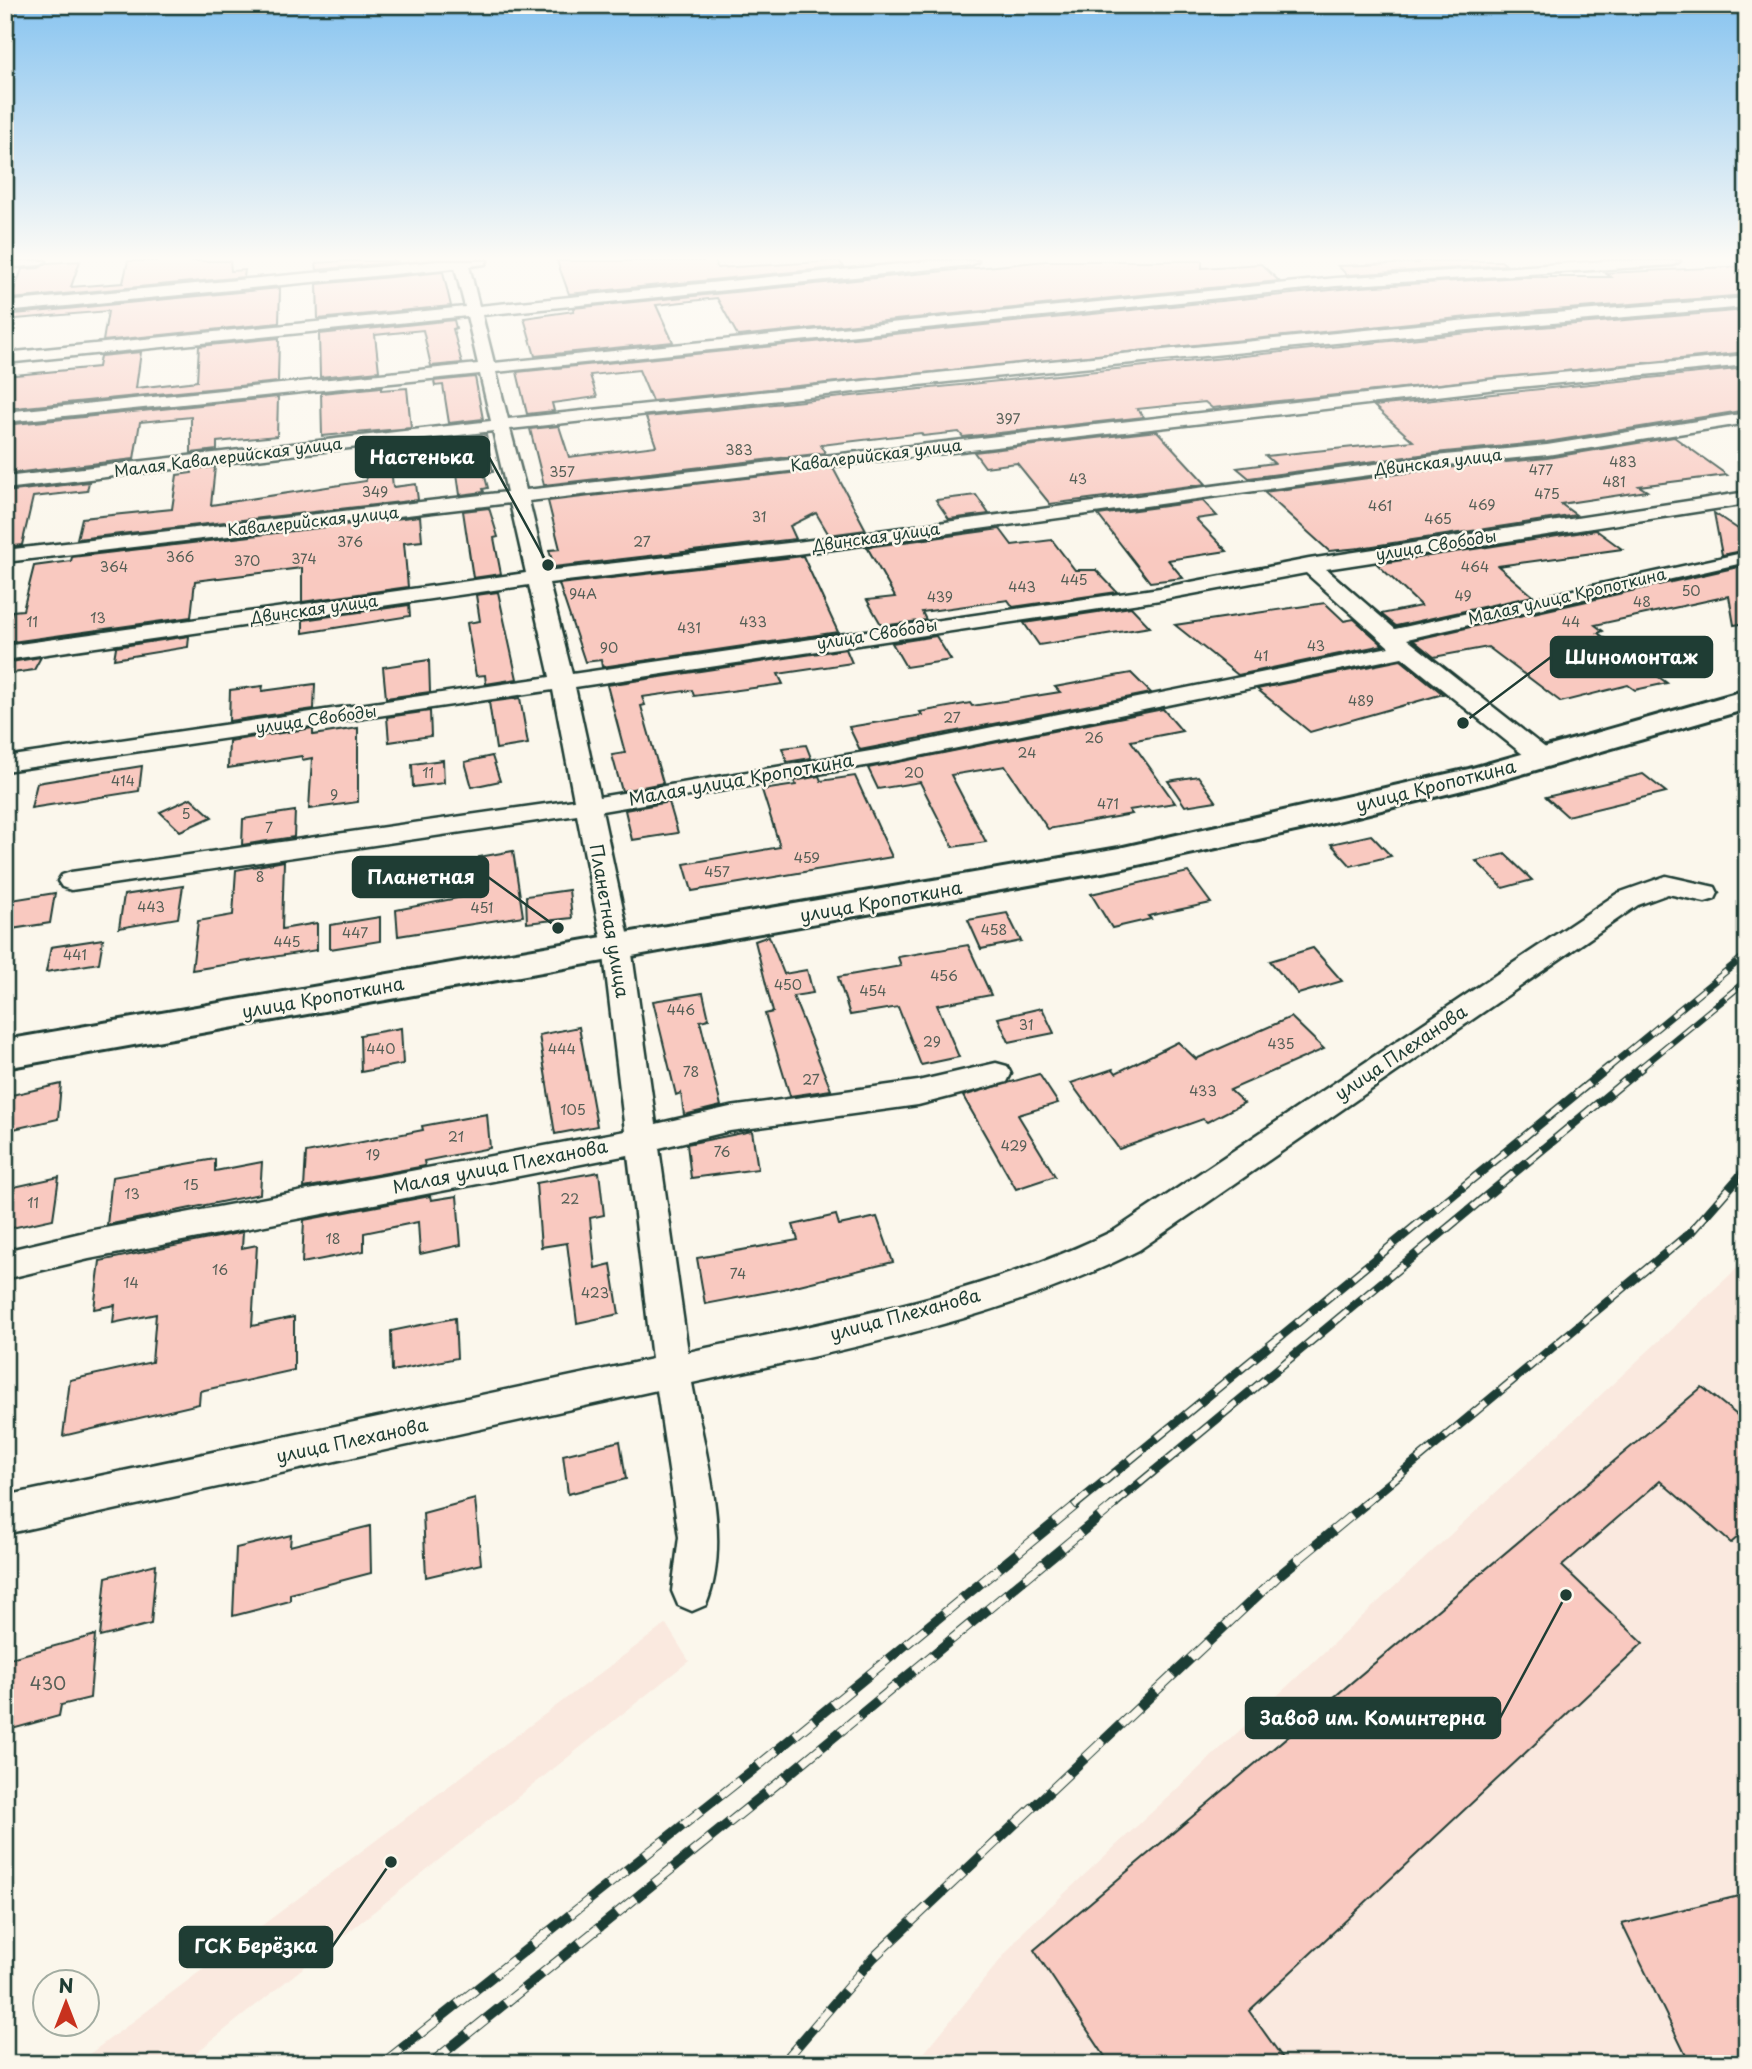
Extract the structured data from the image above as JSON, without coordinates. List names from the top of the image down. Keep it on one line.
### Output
{"streets":{"main road":["улица Кропоткина"],"street":["Кавалерийская улица","Малая Кавалерийская улица","Двинская улица","улица Свободы","Малая улица Кропоткина","Планетная улица","улица Плеханова","Малая улица Плеханова"]},"crossings":[["Кавалерийская улица","Планетная улица"],["Малая Кавалерийская улица","Планетная улица"],["Двинская улица","Планетная улица"],["улица Свободы","Планетная улица"],["Малая улица Кропоткина","Планетная улица"],["улица Кропоткина","Планетная улица"],["Планетная улица","улица Плеханова"],["Планетная улица","Малая улица Плеханова"]],"places":["Настенька","Шиномонтаж","Планетная","Завод им. Коминтерна","ГСК Берёзка"],"house_numbers":["397","383","483","477","357","43","481","349","475","469","461","31","465","376","27","366","374","370","364","464","445","443","50","94А","49","439","48","13","11","433","44","431","43","90","41","489","27","26","24","11","20","414","9","471","5","7","459","457","8","443","451","458","447","445","441","456","450","454","446","31","29","435","440","444","78","27","433","105","21","429","76","19","15","13","22","11","18","16","74","14","423","430"],"north":"top"}
